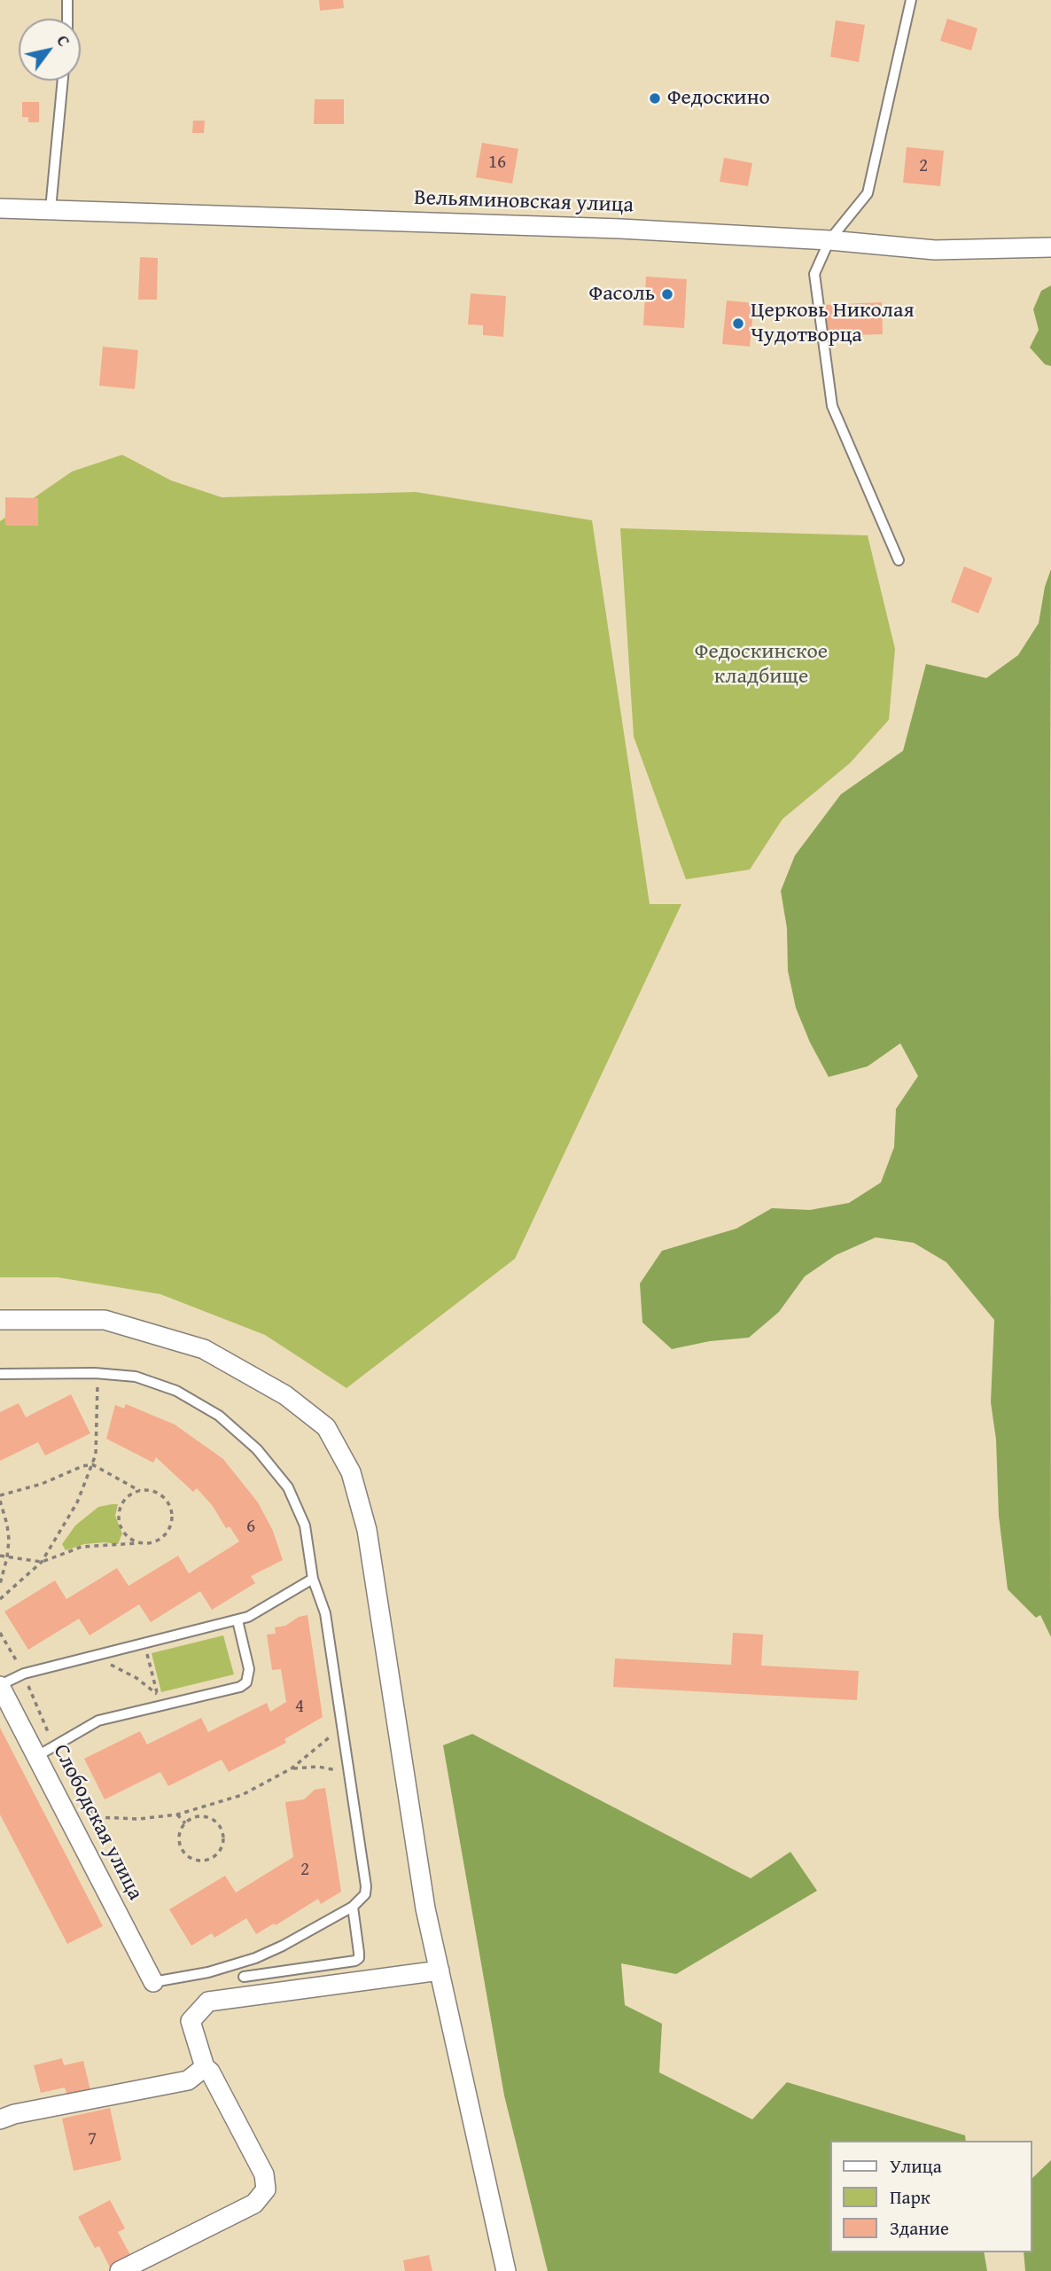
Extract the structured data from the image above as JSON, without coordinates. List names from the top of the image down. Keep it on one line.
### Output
{"streets":{"street":["Вельяминовская улица","Слободская улица"]},"parks":["Федоскинское кладбище"],"places":["Федоскино","Фасоль","Церковь Николая Чудотворца"],"house_numbers":["16","2","6","4","2","7"],"legend":["Улица","Парк","Здание"],"north":"top right"}
